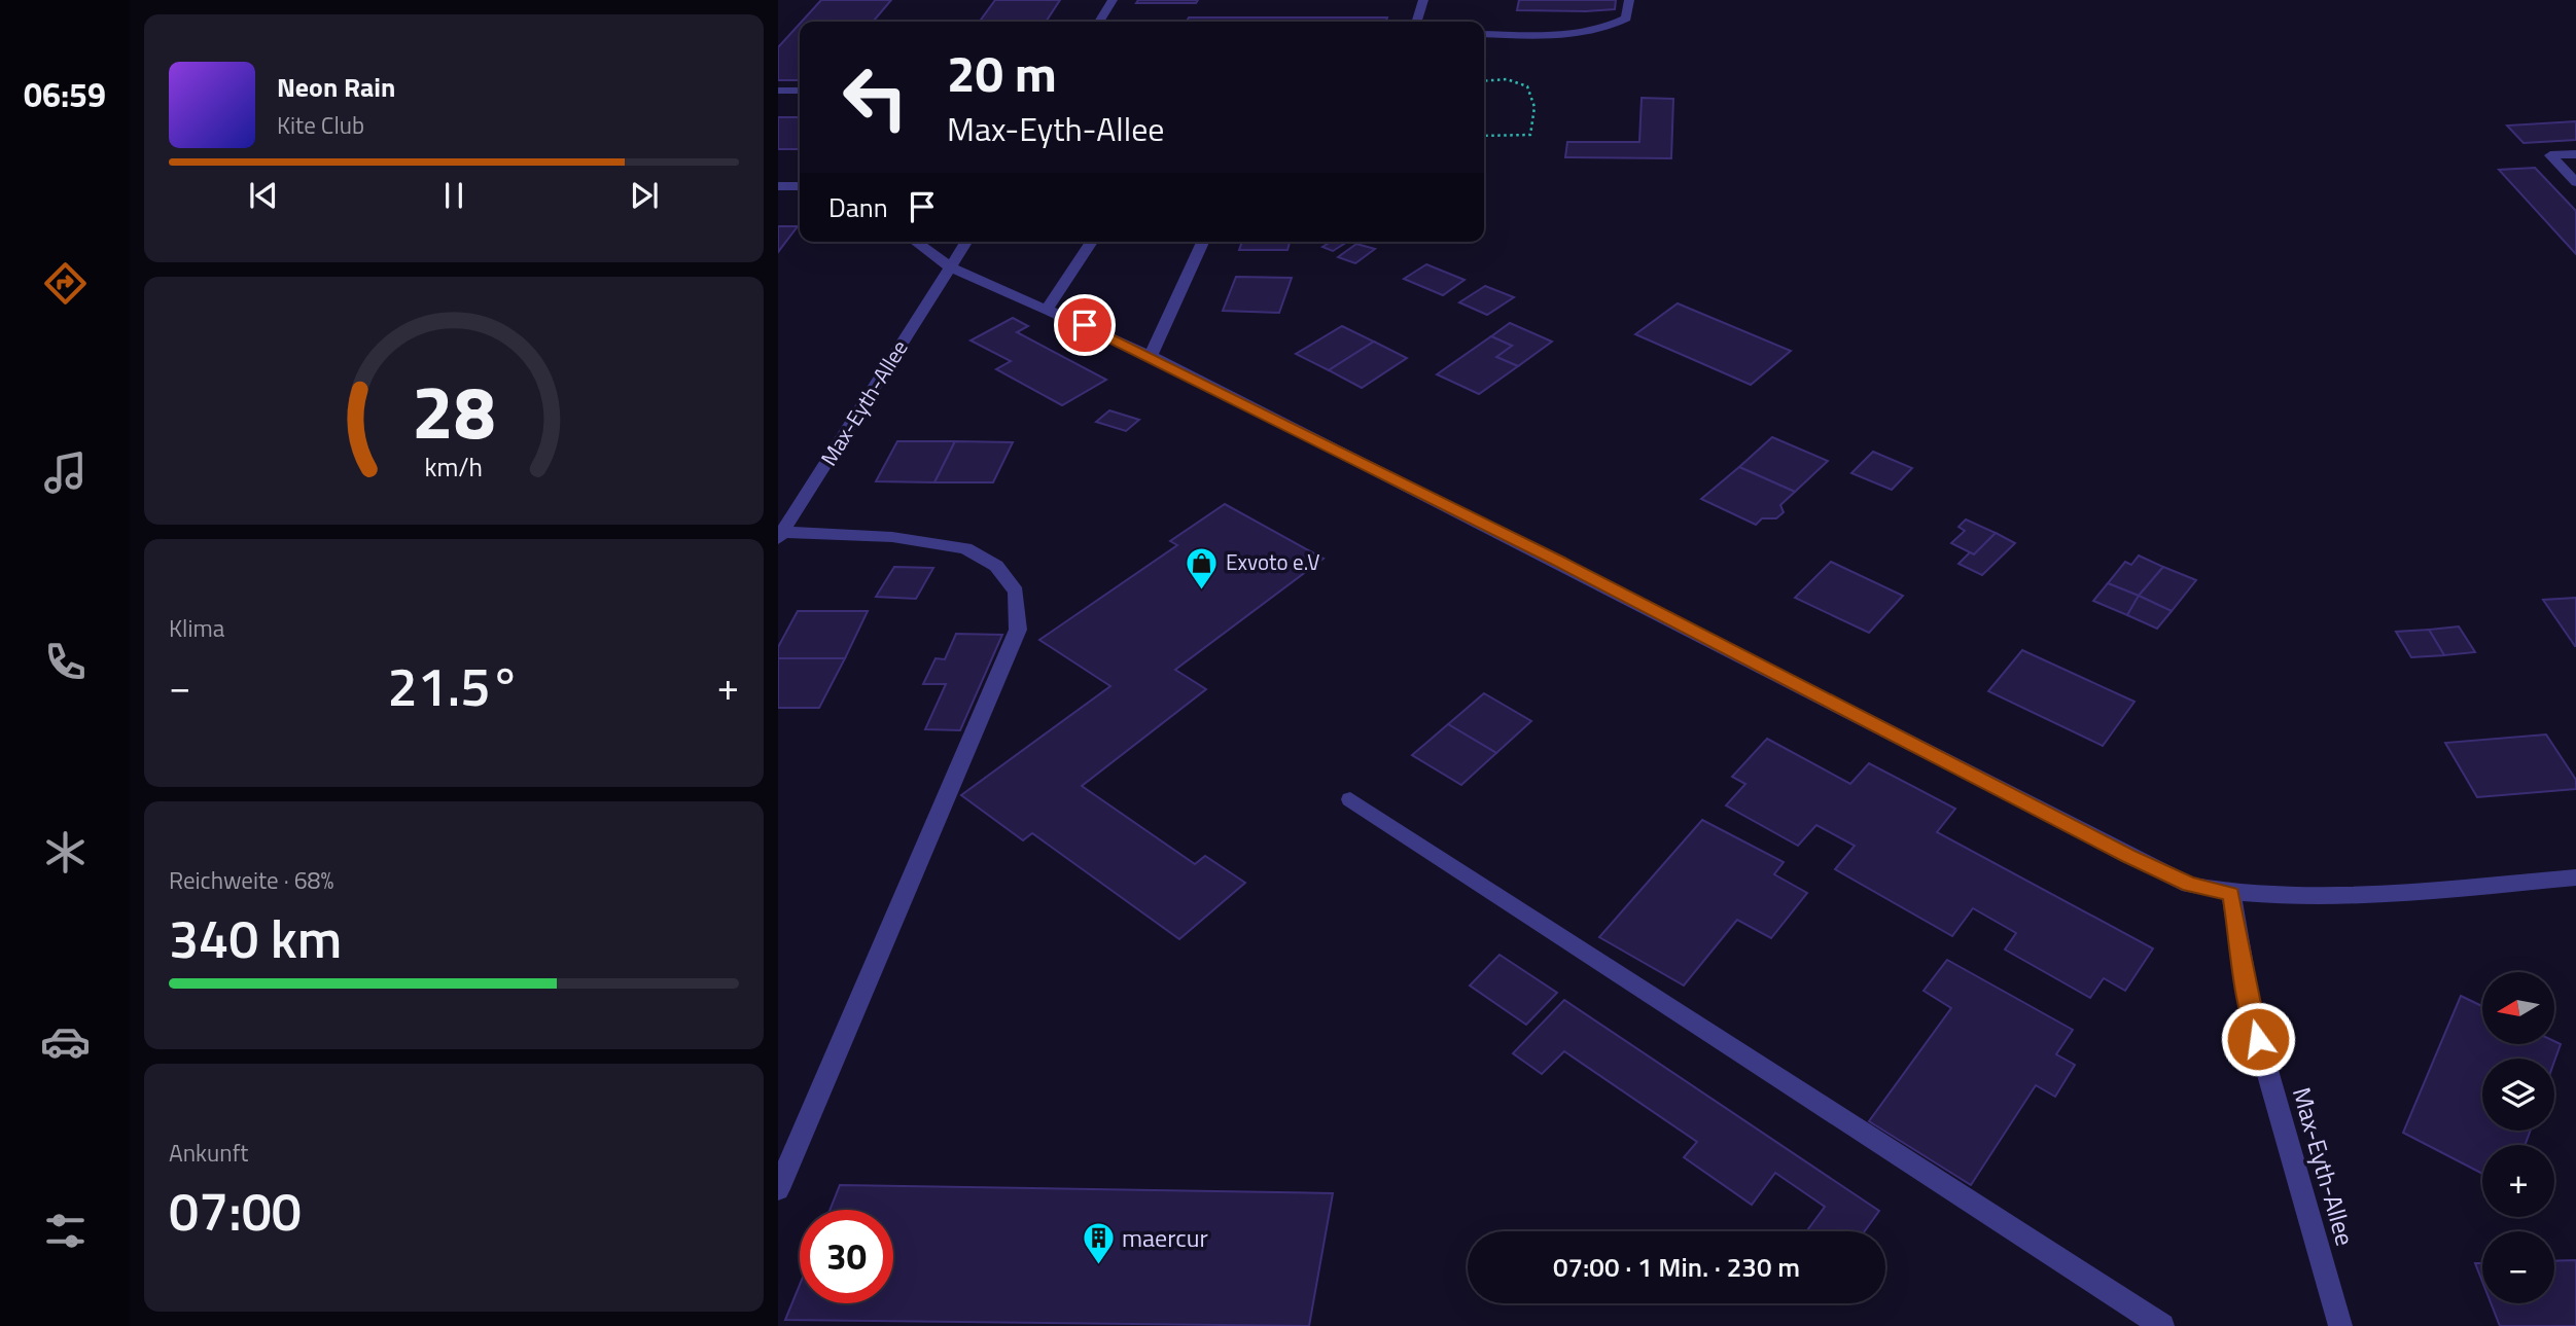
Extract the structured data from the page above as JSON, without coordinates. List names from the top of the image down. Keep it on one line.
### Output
{"streets":{"street":["Max-Eyth-Allee"]},"places":{"shop":["Exvoto e.V"],"building":["maercur"]},"north":"left","page":{"tabs":"06:59","turn":["20 m","Max-Eyth-Allee"],"song":["Neon Rain","Kite Club"],"then":"Dann","tile":["Klima",["Reichweite · 68%","340 km"],["Ankunft","07:00"]],"heat":["−","21.5°","+"],"map_buttons":["+","−"],"limit":"30","trip":"07:00 · 1 Min. · 230 m","gauge":["28","km/h"]}}
